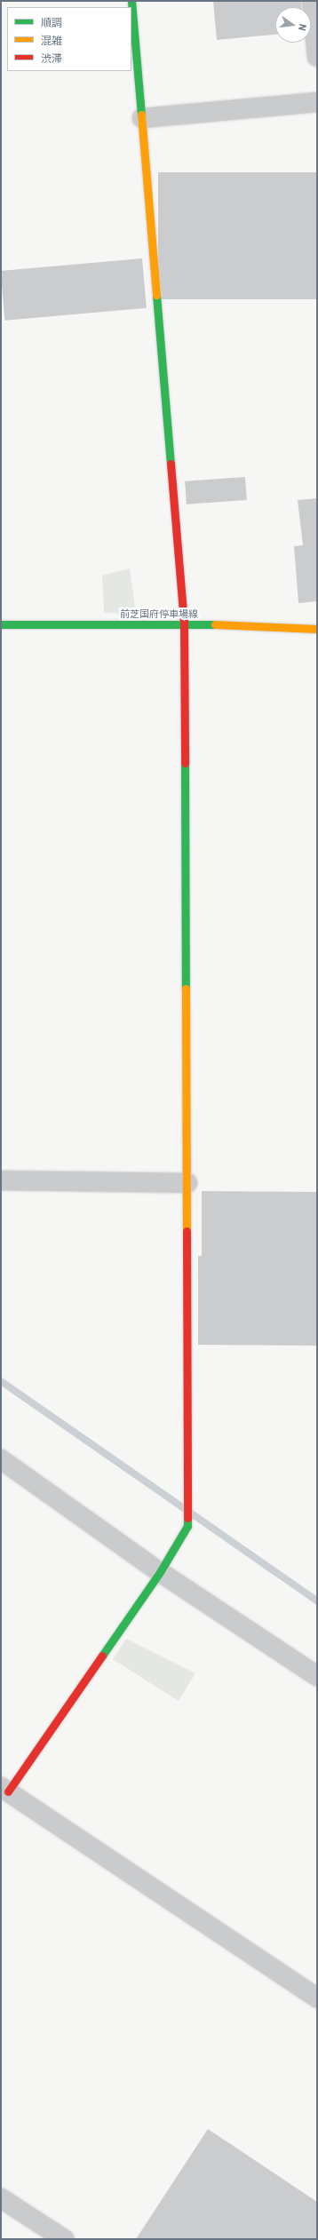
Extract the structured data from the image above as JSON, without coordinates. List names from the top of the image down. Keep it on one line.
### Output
{"streets":{"street":["前芝国府停車場線"]},"legend":["順調","混雑","渋滞"],"north":"right"}
